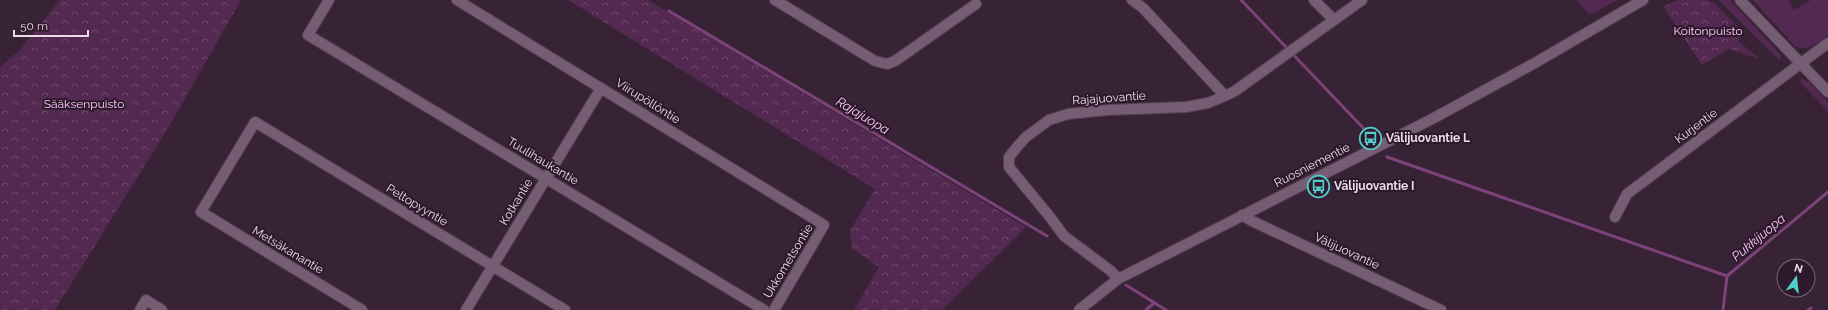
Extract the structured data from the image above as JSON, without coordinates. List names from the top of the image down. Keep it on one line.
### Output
{"streets":{"street":["Rajajuovantie","Viirupöllöntie","Kurjentie","Tuulihaukantie","Ruosniementie","Kotkantie","Peltopyyntie","Metsäkanantie","Välijuovantie","Ukkometsontie"]},"crossings":[["Rajajuovantie","Ruosniementie"],["Viirupöllöntie","Kotkantie"],["Viirupöllöntie","Ukkometsontie"],["Tuulihaukantie","Kotkantie"],["Ruosniementie","Välijuovantie"],["Kotkantie","Peltopyyntie"],["Peltopyyntie","Metsäkanantie"]],"water":["Rajajuopa","Pukkijuopa"],"parks":["Koitonpuisto","Sääksenpuisto"],"places":{"bus stop":["Välijuovantie L","Välijuovantie I"]},"scale_bar":"50 m","north":"top"}
